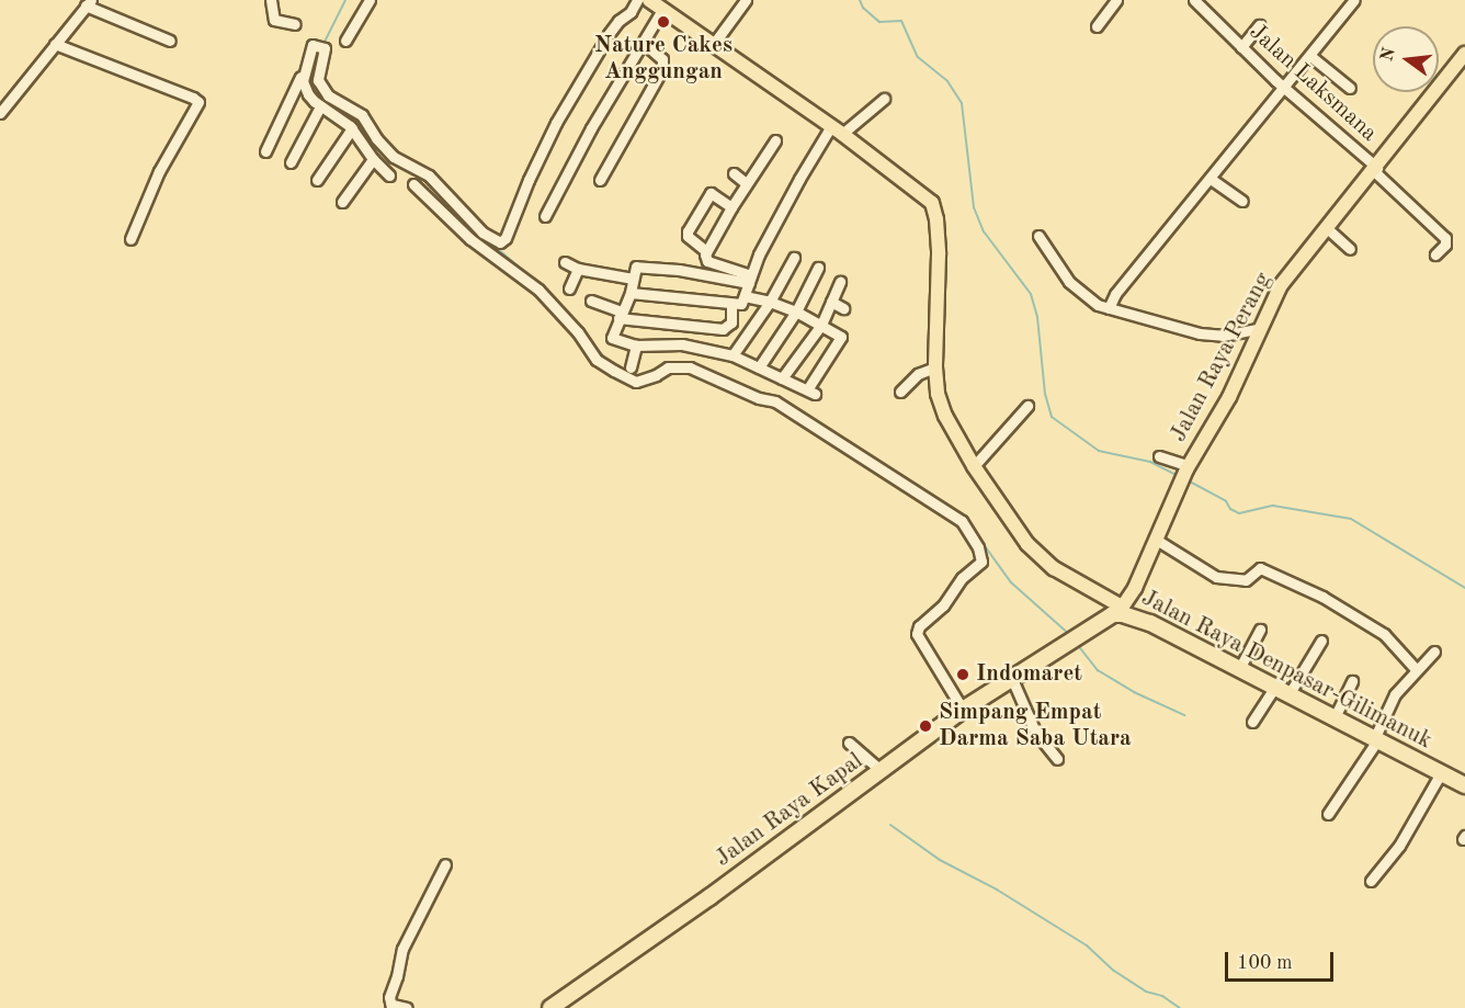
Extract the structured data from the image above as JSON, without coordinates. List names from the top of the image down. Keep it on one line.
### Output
{"streets":{"highway":["Jalan Raya Denpasar-Gilimanuk","Jalan Raya Kapal"],"main road":["Jalan Raya Perang"],"street":["Jalan Laksmana"]},"crossings":[["Jalan Laksmana","Jalan Raya Perang"],["Jalan Raya Perang","Jalan Raya Denpasar-Gilimanuk"],["Jalan Raya Denpasar-Gilimanuk","Jalan Raya Kapal"]],"places":["Nature Cakes Anggungan","Indomaret","Simpang Empat Darma Saba Utara"],"scale_bar":"100 m","north":"left"}
